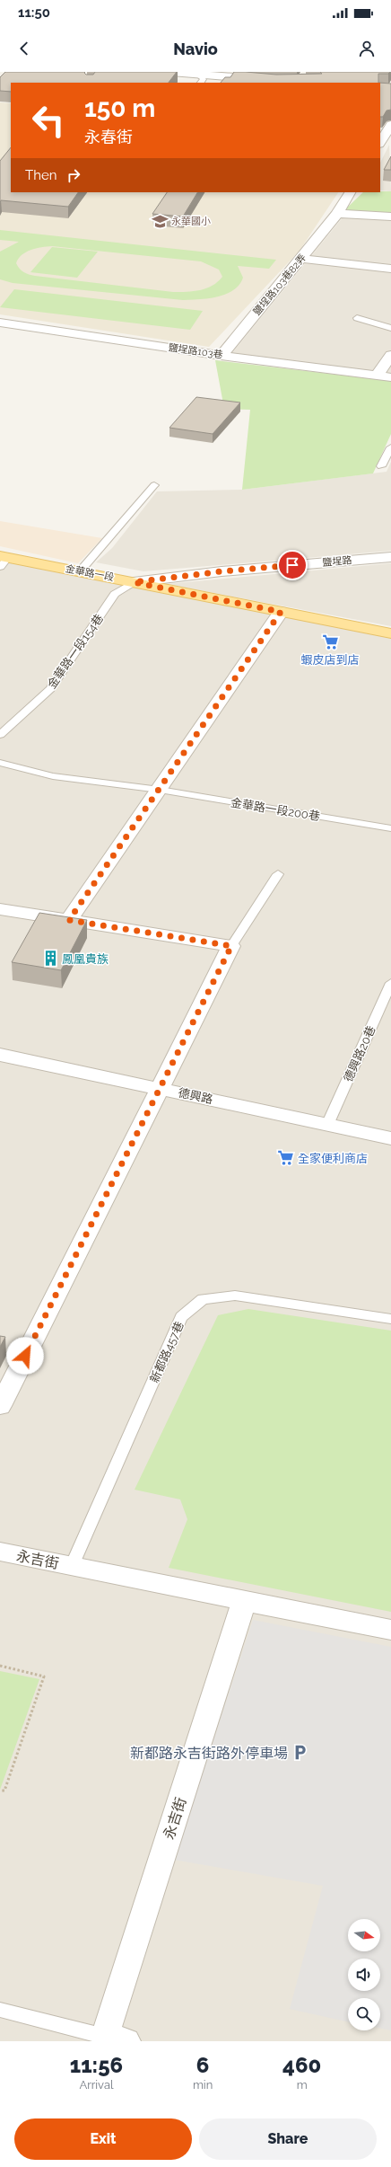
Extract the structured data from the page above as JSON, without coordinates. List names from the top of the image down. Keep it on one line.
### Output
{"streets":{"main road":["金華路一段"],"street":["鹽埕路103巷82弄","鹽埕路103巷","鹽埕路","德興路","永吉街"],"lane":["金華路一段154巷","金華路一段200巷","德興路20巷","新都路457巷"]},"crossings":[["鹽埕路103巷82弄","鹽埕路103巷"],["鹽埕路","金華路一段"],["鹽埕路","金華路一段154巷"],["金華路一段","金華路一段154巷"],["德興路20巷","德興路"],["新都路457巷","永吉街"]],"places":{"school or university":["永華國小"],"supermarket":["蝦皮店到店","全家便利商店"],"building":["鳳凰貴族"],"parking":["新都路永吉街路外停車場"]},"north":"right","page":{"status":"11:50","header":"Navio","turn":["150 m","永春街"],"then":"Then","eta":["11:56","Arrival","6","min","460","m"],"buttons":["Exit","Share"]}}
